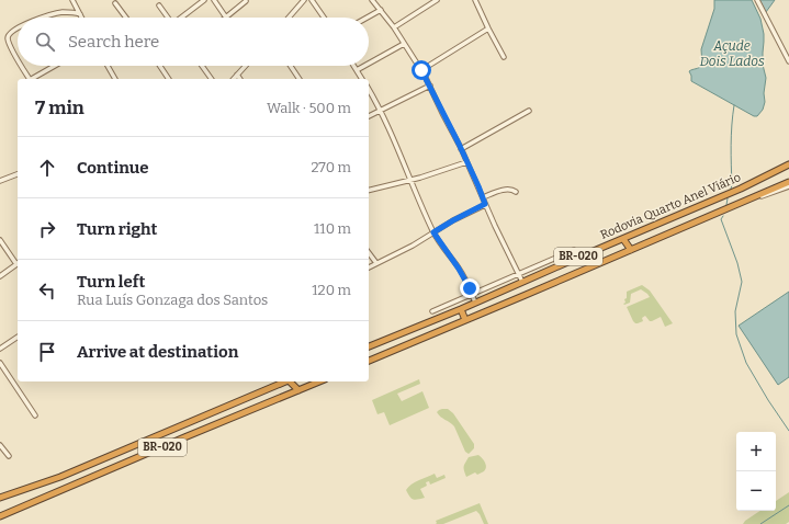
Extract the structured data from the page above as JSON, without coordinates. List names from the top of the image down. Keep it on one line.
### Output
{"streets":{"highway":["Rodovia Quarto Anel Viário","BR-020"]},"water":["Açude Dois Lados"],"page":{"search":"Search here","heading":["7 min","Walk · 500 m"],"list":[["Continue","270 m"],["Turn right","110 m"],["Turn left","Rua Luís Gonzaga dos Santos","120 m"],"Arrive at destination"],"map_buttons":["+","−"]}}
